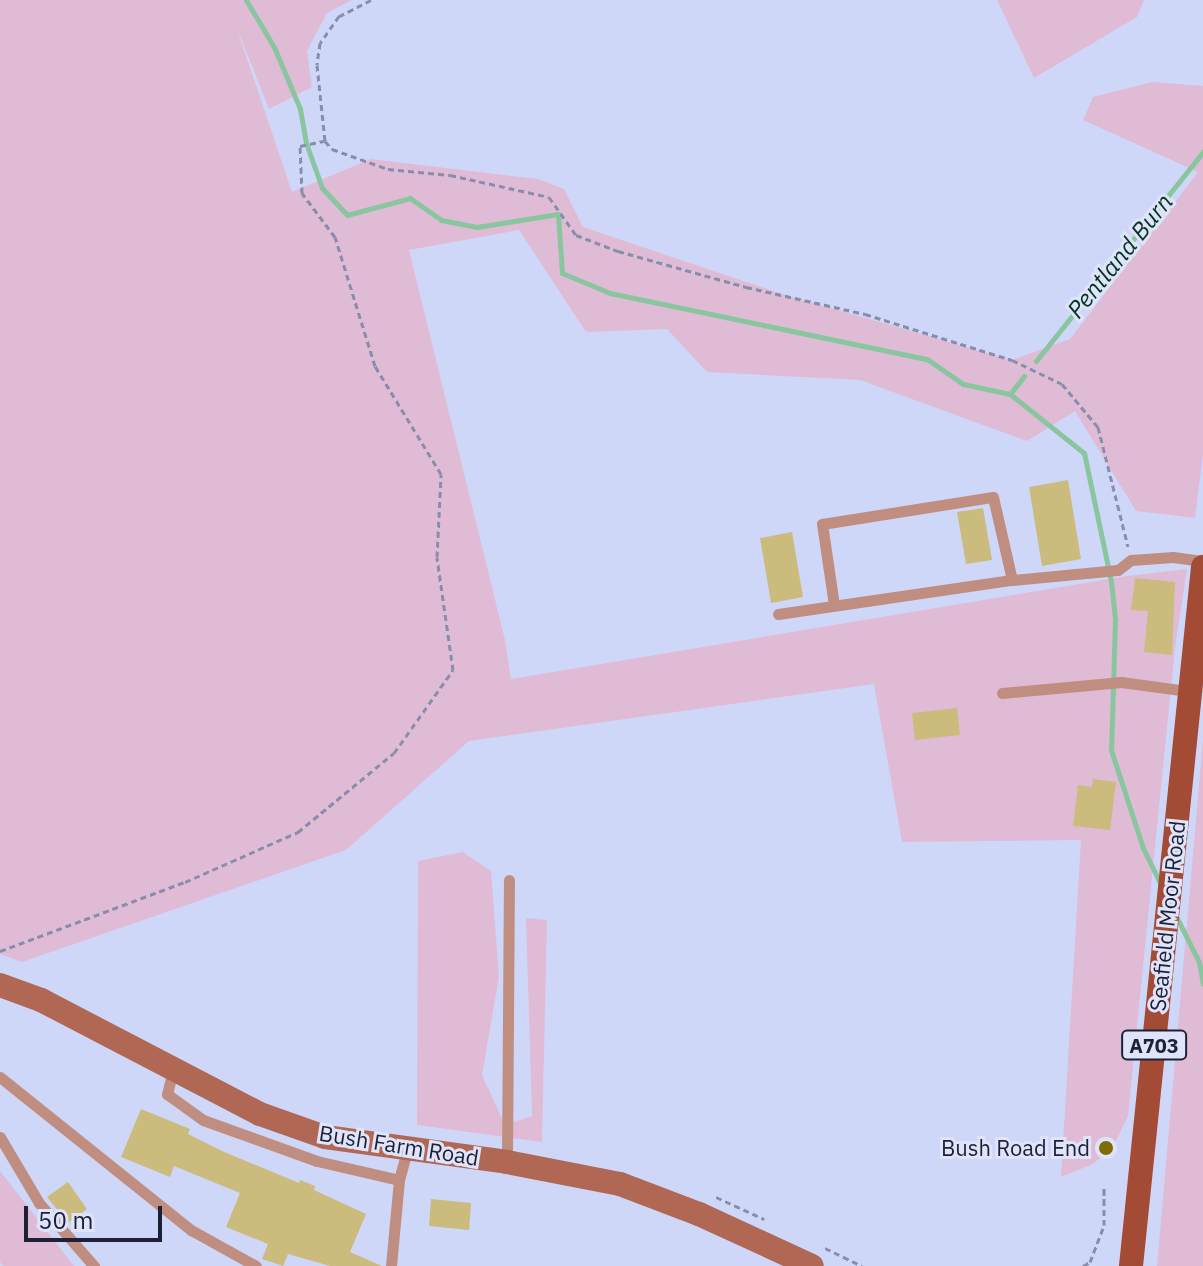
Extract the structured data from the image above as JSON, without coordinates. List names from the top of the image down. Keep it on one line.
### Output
{"streets":{"main road":["Seafield Moor Road","A703"],"street":["Bush Farm Road"]},"water":["Pentland Burn"],"places":["Bush Road End"],"scale_bar":"50 m"}
